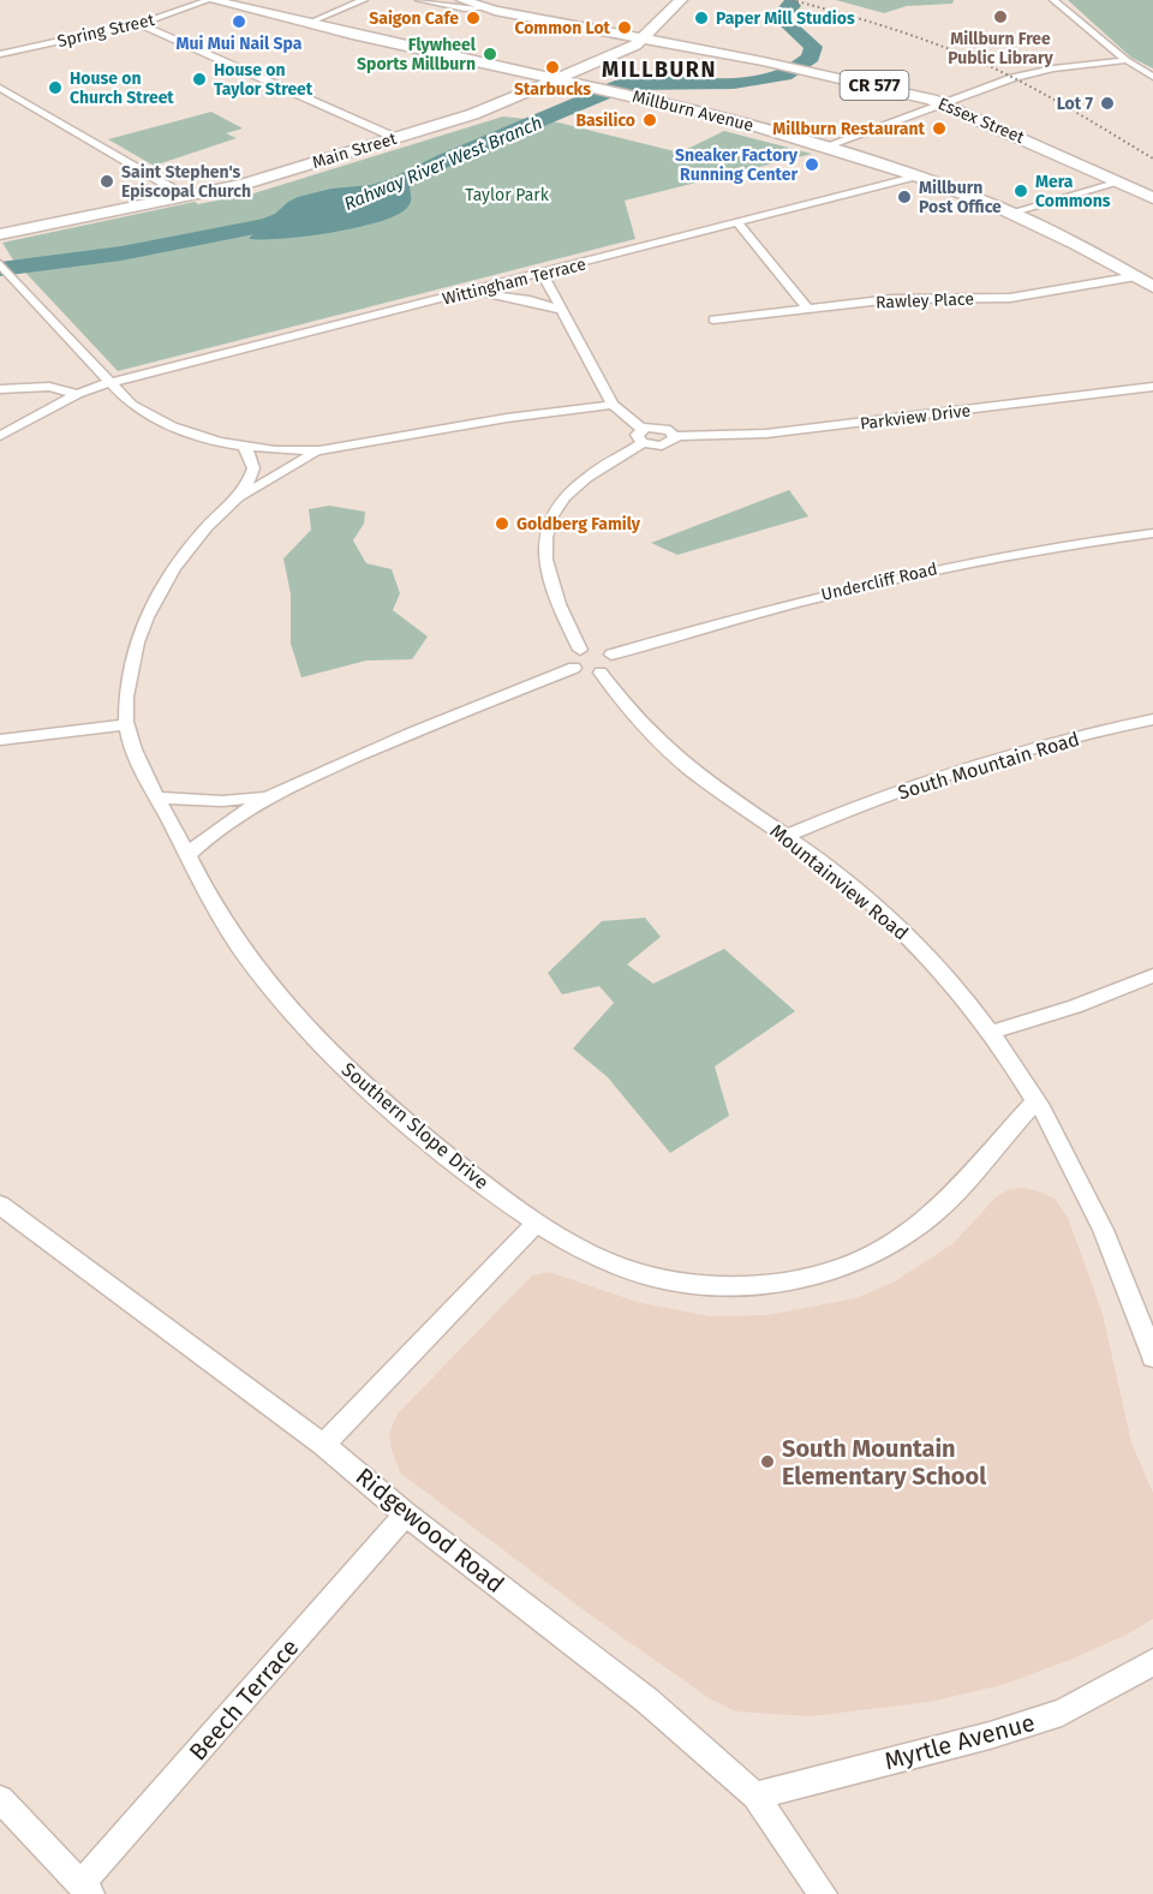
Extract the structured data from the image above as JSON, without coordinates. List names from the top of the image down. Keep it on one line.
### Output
{"streets":{"main road":["CR 577","Millburn Avenue","Essex Street","Main Street"],"street":["Spring Street","Wittingham Terrace","Rawley Place","Parkview Drive","Undercliff Road","South Mountain Road","Mountainview Road","Southern Slope Drive","Ridgewood Road","Beech Terrace","Myrtle Avenue"]},"crossings":[["Spring Street","Millburn Avenue"],["Millburn Avenue","Main Street"],["Millburn Avenue","Wittingham Terrace"],["Millburn Avenue","Rawley Place"],["Essex Street","Main Street"],["South Mountain Road","Mountainview Road"],["Mountainview Road","Southern Slope Drive"],["Ridgewood Road","Beech Terrace"],["Ridgewood Road","Myrtle Avenue"]],"districts":["MILLBURN"],"water":["Rahway River West Branch"],"parks":["Taylor Park"],"places":["Millburn Free Public Library","Saigon Cafe","Paper Mill Studios","Mui Mui Nail Spa","Common Lot","Flywheel Sports Millburn","Starbucks","House on Taylor Street","House on Church Street","Lot 7","Basilico","Millburn Restaurant","Sneaker Factory Running Center","Saint Stephen's Episcopal Church","Mera Commons","Millburn Post Office","Goldberg Family","South Mountain Elementary School"]}
